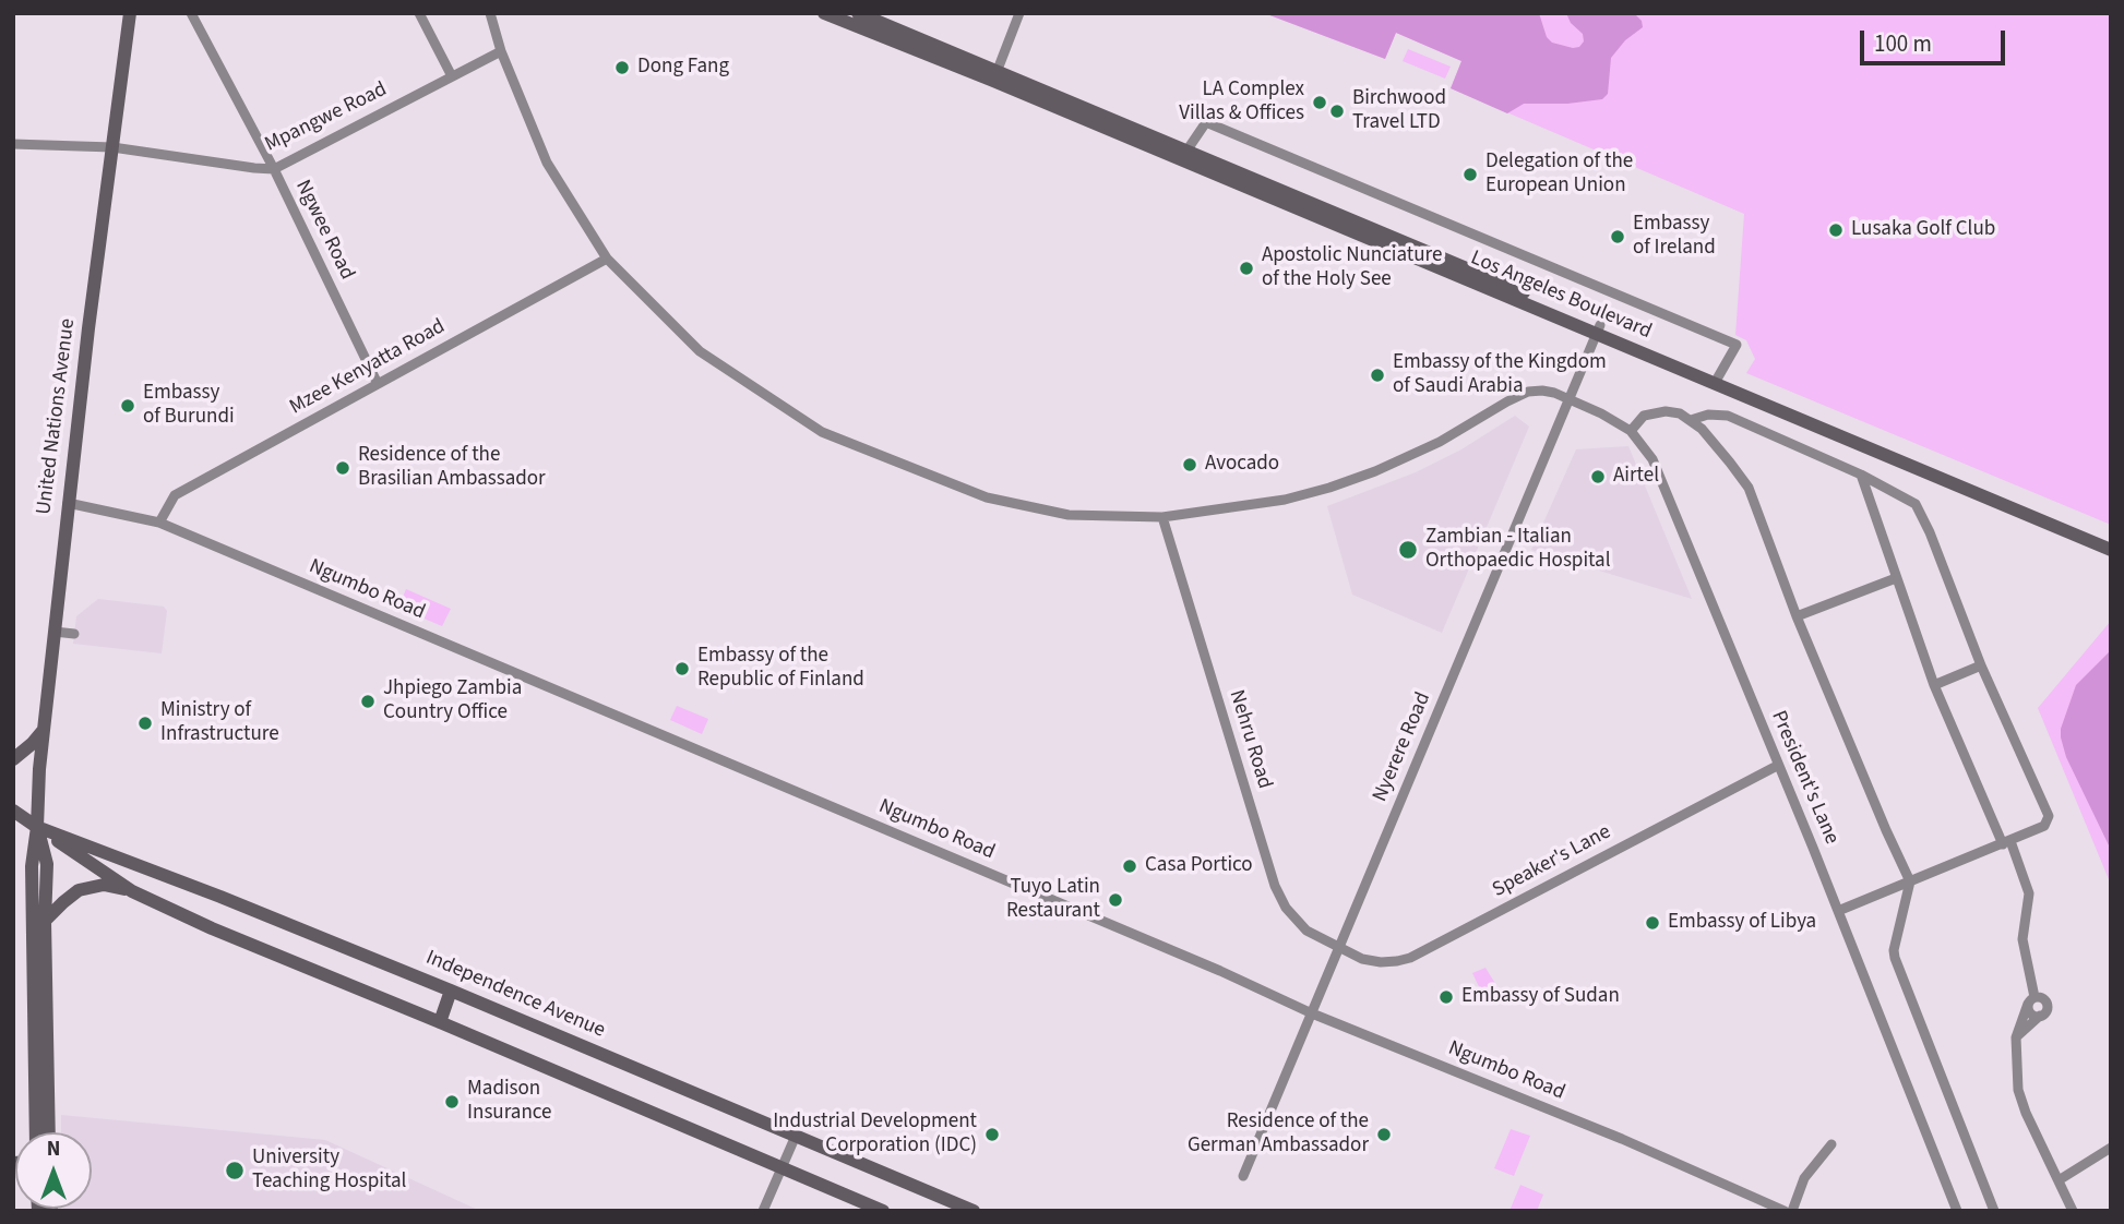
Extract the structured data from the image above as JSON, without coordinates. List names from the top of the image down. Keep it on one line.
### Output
{"streets":{"main road":["Los Angeles Boulevard","United Nations Avenue","Independence Avenue"],"street":["Mpangwe Road","Ngwee Road","Mzee Kenyatta Road","Ngumbo Road","Nehru Road","Nyerere Road","President's Lane","Speaker's Lane"]},"crossings":[["Mpangwe Road","Ngwee Road"],["Mpangwe Road","United Nations Avenue"],["Mpangwe Road","President's Lane"],["Ngwee Road","Mzee Kenyatta Road"],["Los Angeles Boulevard","Nyerere Road"],["Mzee Kenyatta Road","Ngumbo Road"],["Mzee Kenyatta Road","President's Lane"],["United Nations Avenue","Ngumbo Road"],["United Nations Avenue","Independence Avenue"],["Ngumbo Road","Nyerere Road"],["Nehru Road","Nyerere Road"],["Nehru Road","President's Lane"],["Nehru Road","Speaker's Lane"],["Nyerere Road","President's Lane"],["Nyerere Road","Speaker's Lane"],["President's Lane","Speaker's Lane"]],"places":["Dong Fang","LA Complex Villas & Offices","Birchwood Travel LTD","Delegation of the European Union","Lusaka Golf Club","Embassy of Ireland","Apostolic Nunciature of the Holy See","Embassy of the Kingdom of Saudi Arabia","Embassy of Burundi","Avocado","Residence of the Brasilian Ambassador","Airtel","Zambian - Italian Orthopaedic Hospital","Embassy of the Republic of Finland","Jhpiego Zambia Country Office","Ministry of Infrastructure","Casa Portico","Tuyo Latin Restaurant","Embassy of Libya","Embassy of Sudan","Madison Insurance","Industrial Development Corporation (IDC)","Residence of the German Ambassador","University Teaching Hospital"],"scale_bar":"100 m","north":"top"}
